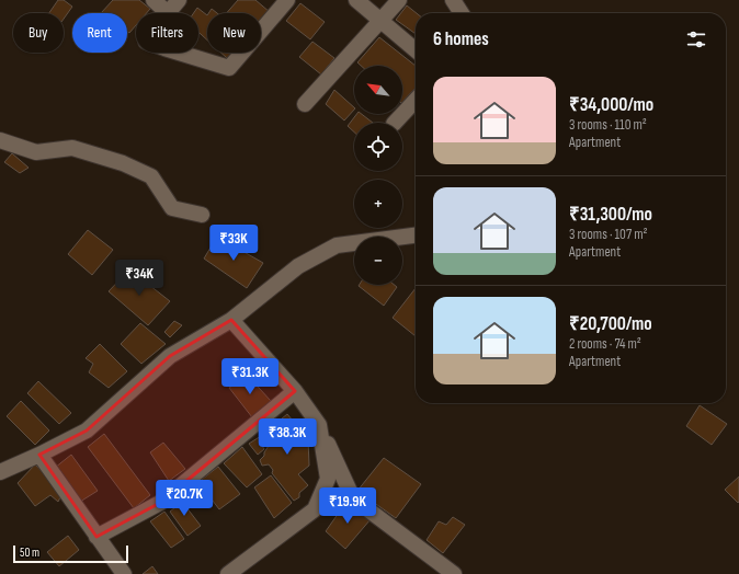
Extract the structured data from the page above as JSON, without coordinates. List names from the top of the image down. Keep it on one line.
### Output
{"scale_bar":"50 m","north":"top left","page":{"chip":["Buy","Rent","Filters","New"],"heading":"6 homes","map_buttons":["+","−"],"list":[{"name":"₹34,000/mo","note":"3 rooms · 110 m² · Apartment"},{"name":"₹31,300/mo","note":"3 rooms · 107 m² · Apartment"},{"name":"₹20,700/mo","note":"2 rooms · 74 m² · Apartment"}],"price":["₹33K","₹34K","₹31.3K","₹38.3K","₹20.7K","₹19.9K"],"scale":"50 m"}}
